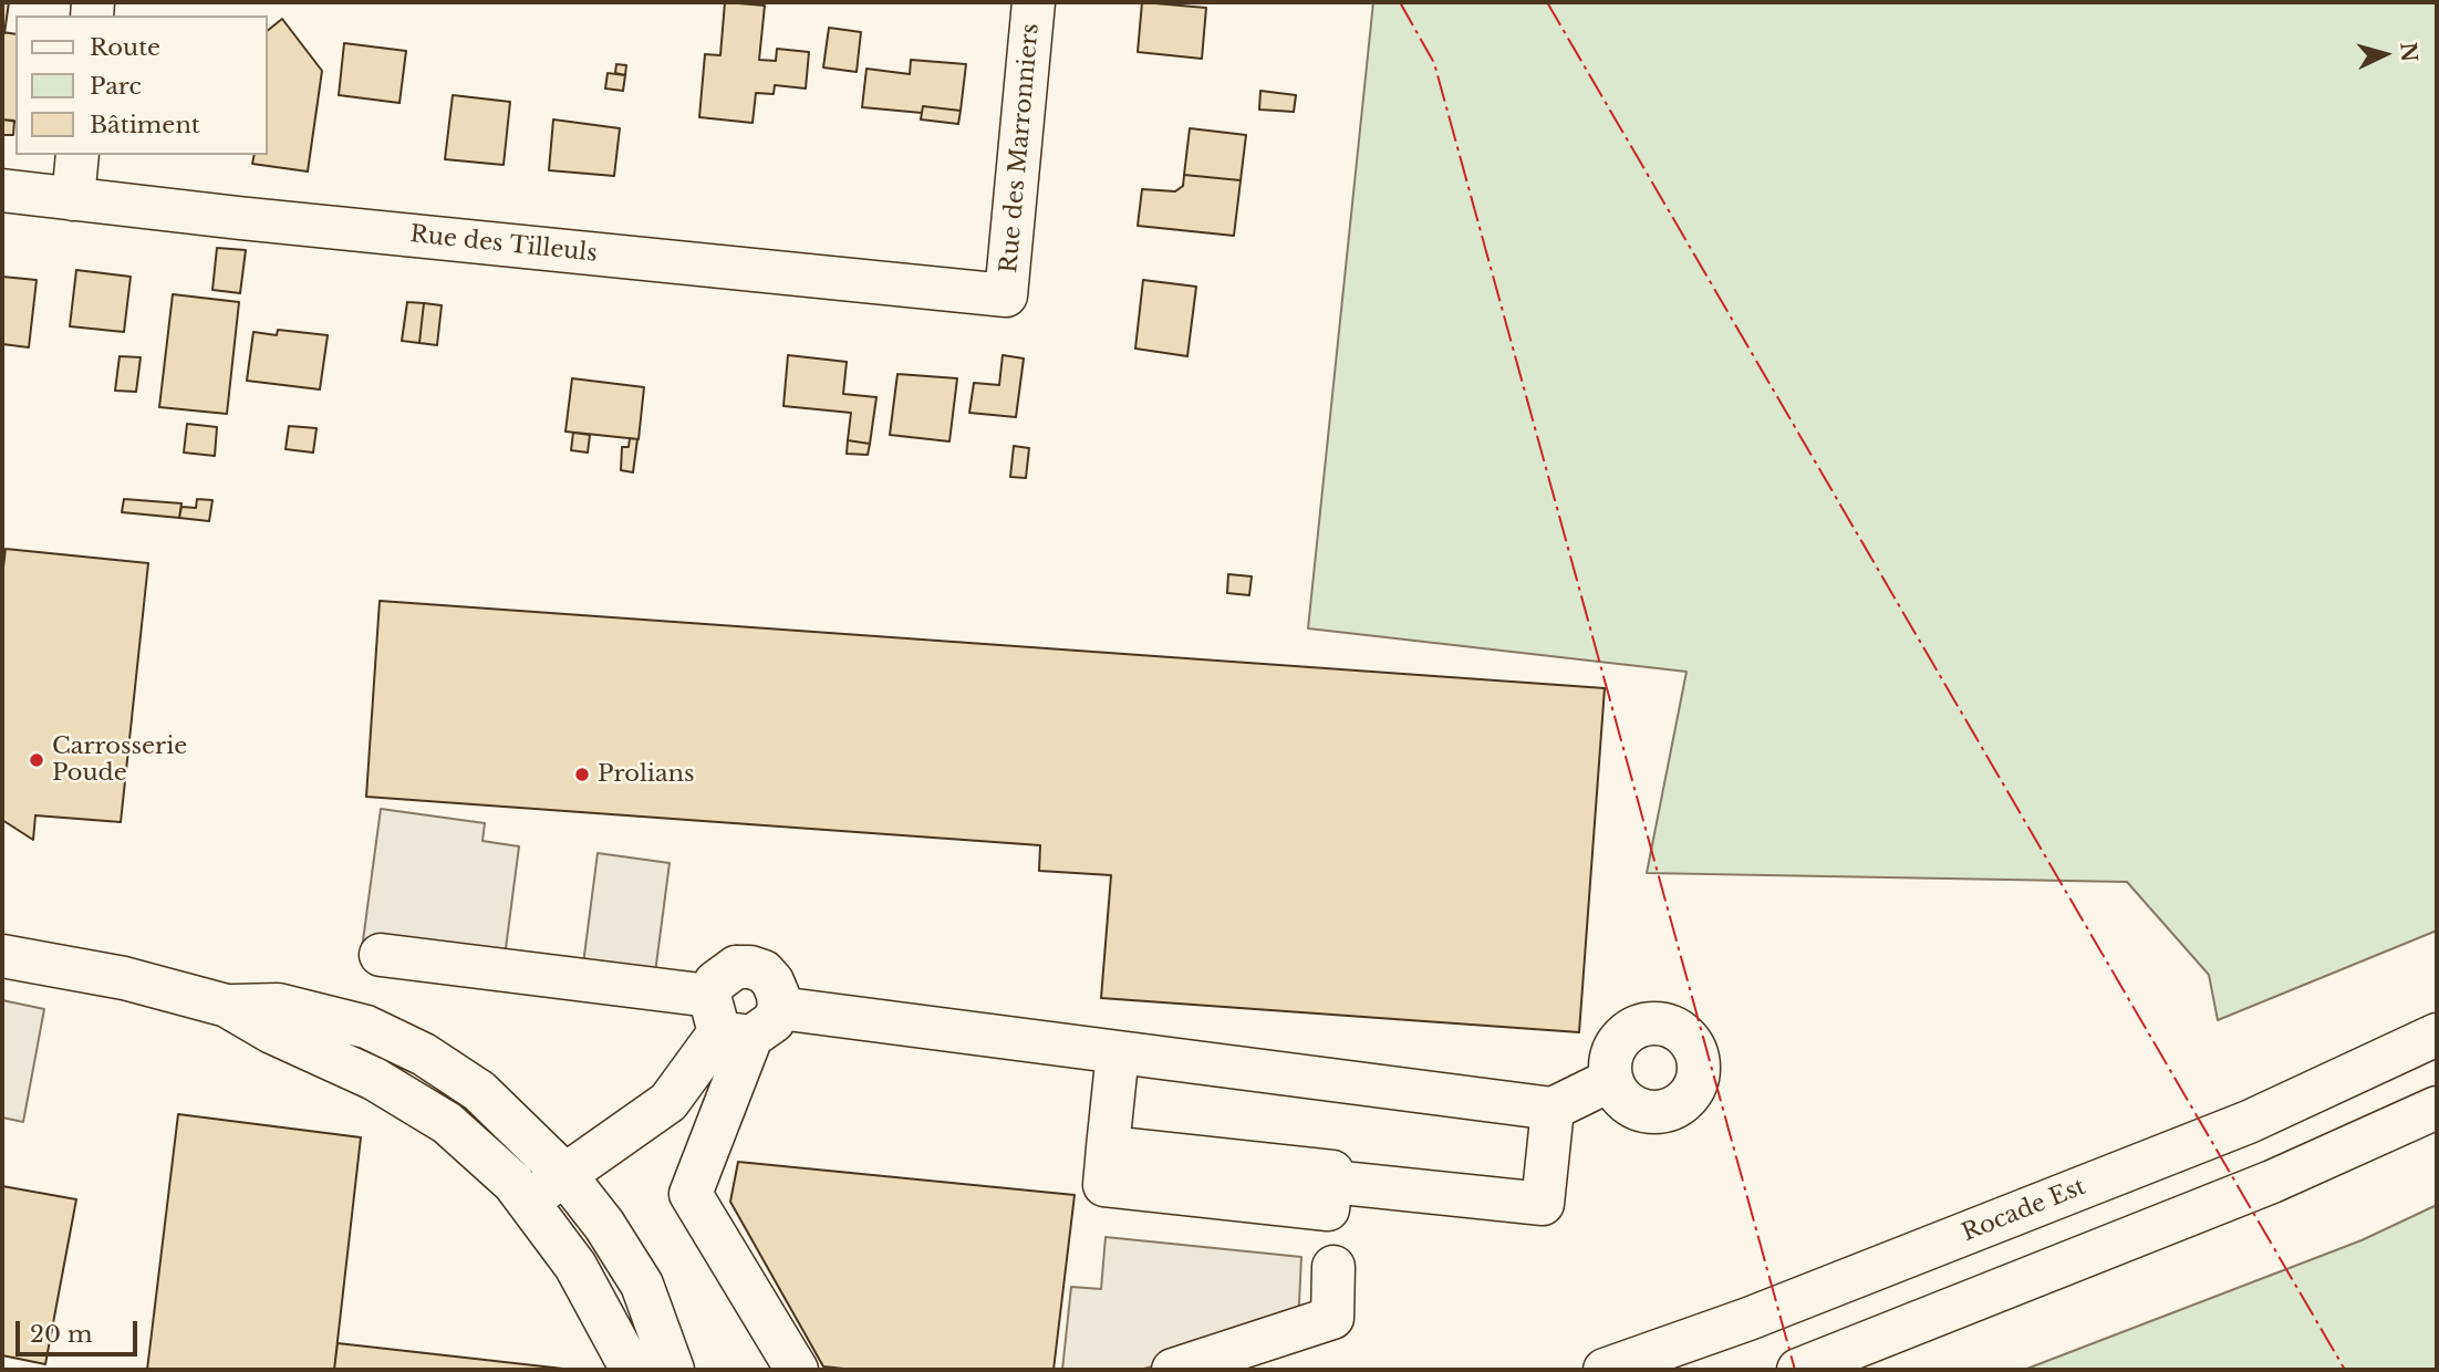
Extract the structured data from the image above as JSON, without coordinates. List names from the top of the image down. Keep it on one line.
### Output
{"streets":{"main road":["Rue des Marronniers","Rue des Tilleuls","Rocade Est"]},"crossings":[["Rue des Marronniers","Rue des Tilleuls"]],"places":["Carrosserie Poude","Prolians"],"legend":["Route","Parc","Bâtiment"],"scale_bar":"20 m","north":"right"}
